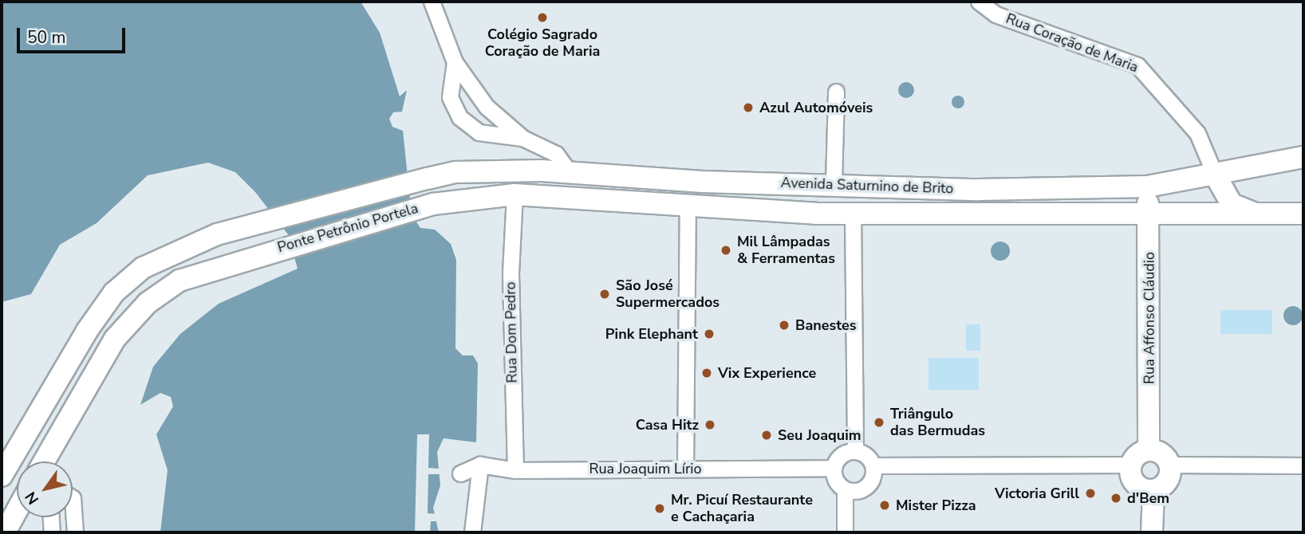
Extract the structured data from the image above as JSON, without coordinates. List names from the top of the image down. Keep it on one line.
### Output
{"streets":{"main road":["Avenida Saturnino de Brito","Ponte Petrônio Portela","Rua Affonso Cláudio"],"street":["Rua Coração de Maria","Rua Dom Pedro","Rua Joaquim Lírio"]},"crossings":[["Rua Coração de Maria","Avenida Saturnino de Brito"],["Avenida Saturnino de Brito","Ponte Petrônio Portela"],["Avenida Saturnino de Brito","Rua Affonso Cláudio"],["Avenida Saturnino de Brito","Rua Dom Pedro"],["Rua Dom Pedro","Rua Joaquim Lírio"]],"places":["Colégio Sagrado Coração de Maria","Azul Automóveis","Mil Lâmpadas & Ferramentas","São José Supermercados","Banestes","Pink Elephant","Vix Experience","Triângulo das Bermudas","Casa Hitz","Seu Joaquim","Victoria Grill","d'Bem","Mister Pizza","Mr. Picuí Restaurante e Cachaçaria"],"scale_bar":"50 m","north":"bottom left"}
